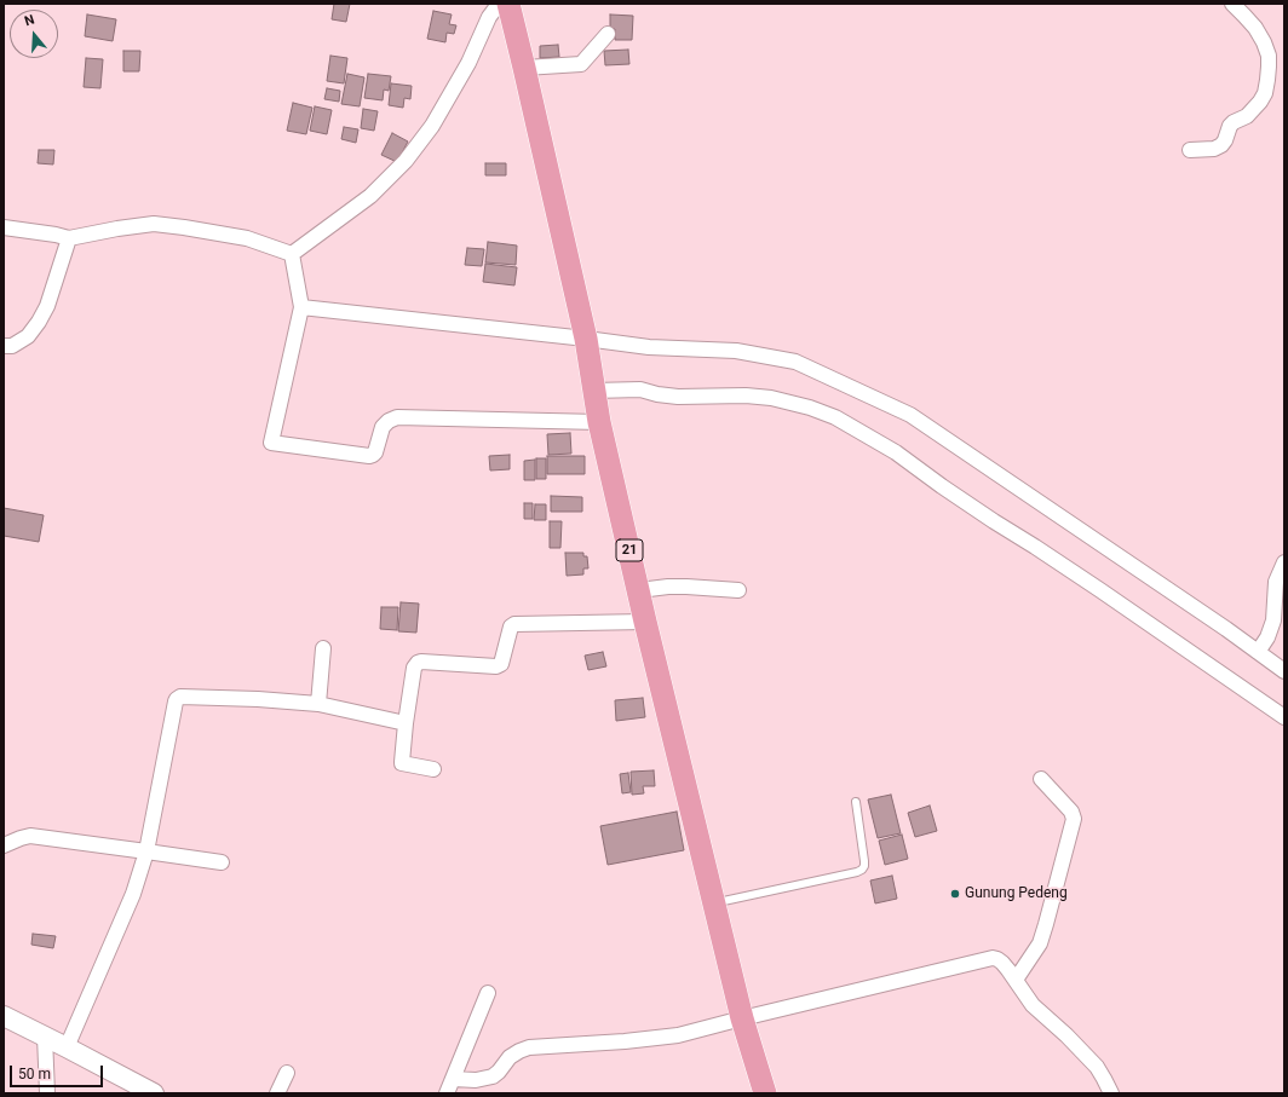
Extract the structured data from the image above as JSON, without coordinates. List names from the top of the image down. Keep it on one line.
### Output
{"streets":{"highway":["21"]},"places":["Gunung Pedeng"],"scale_bar":"50 m","north":"top"}
